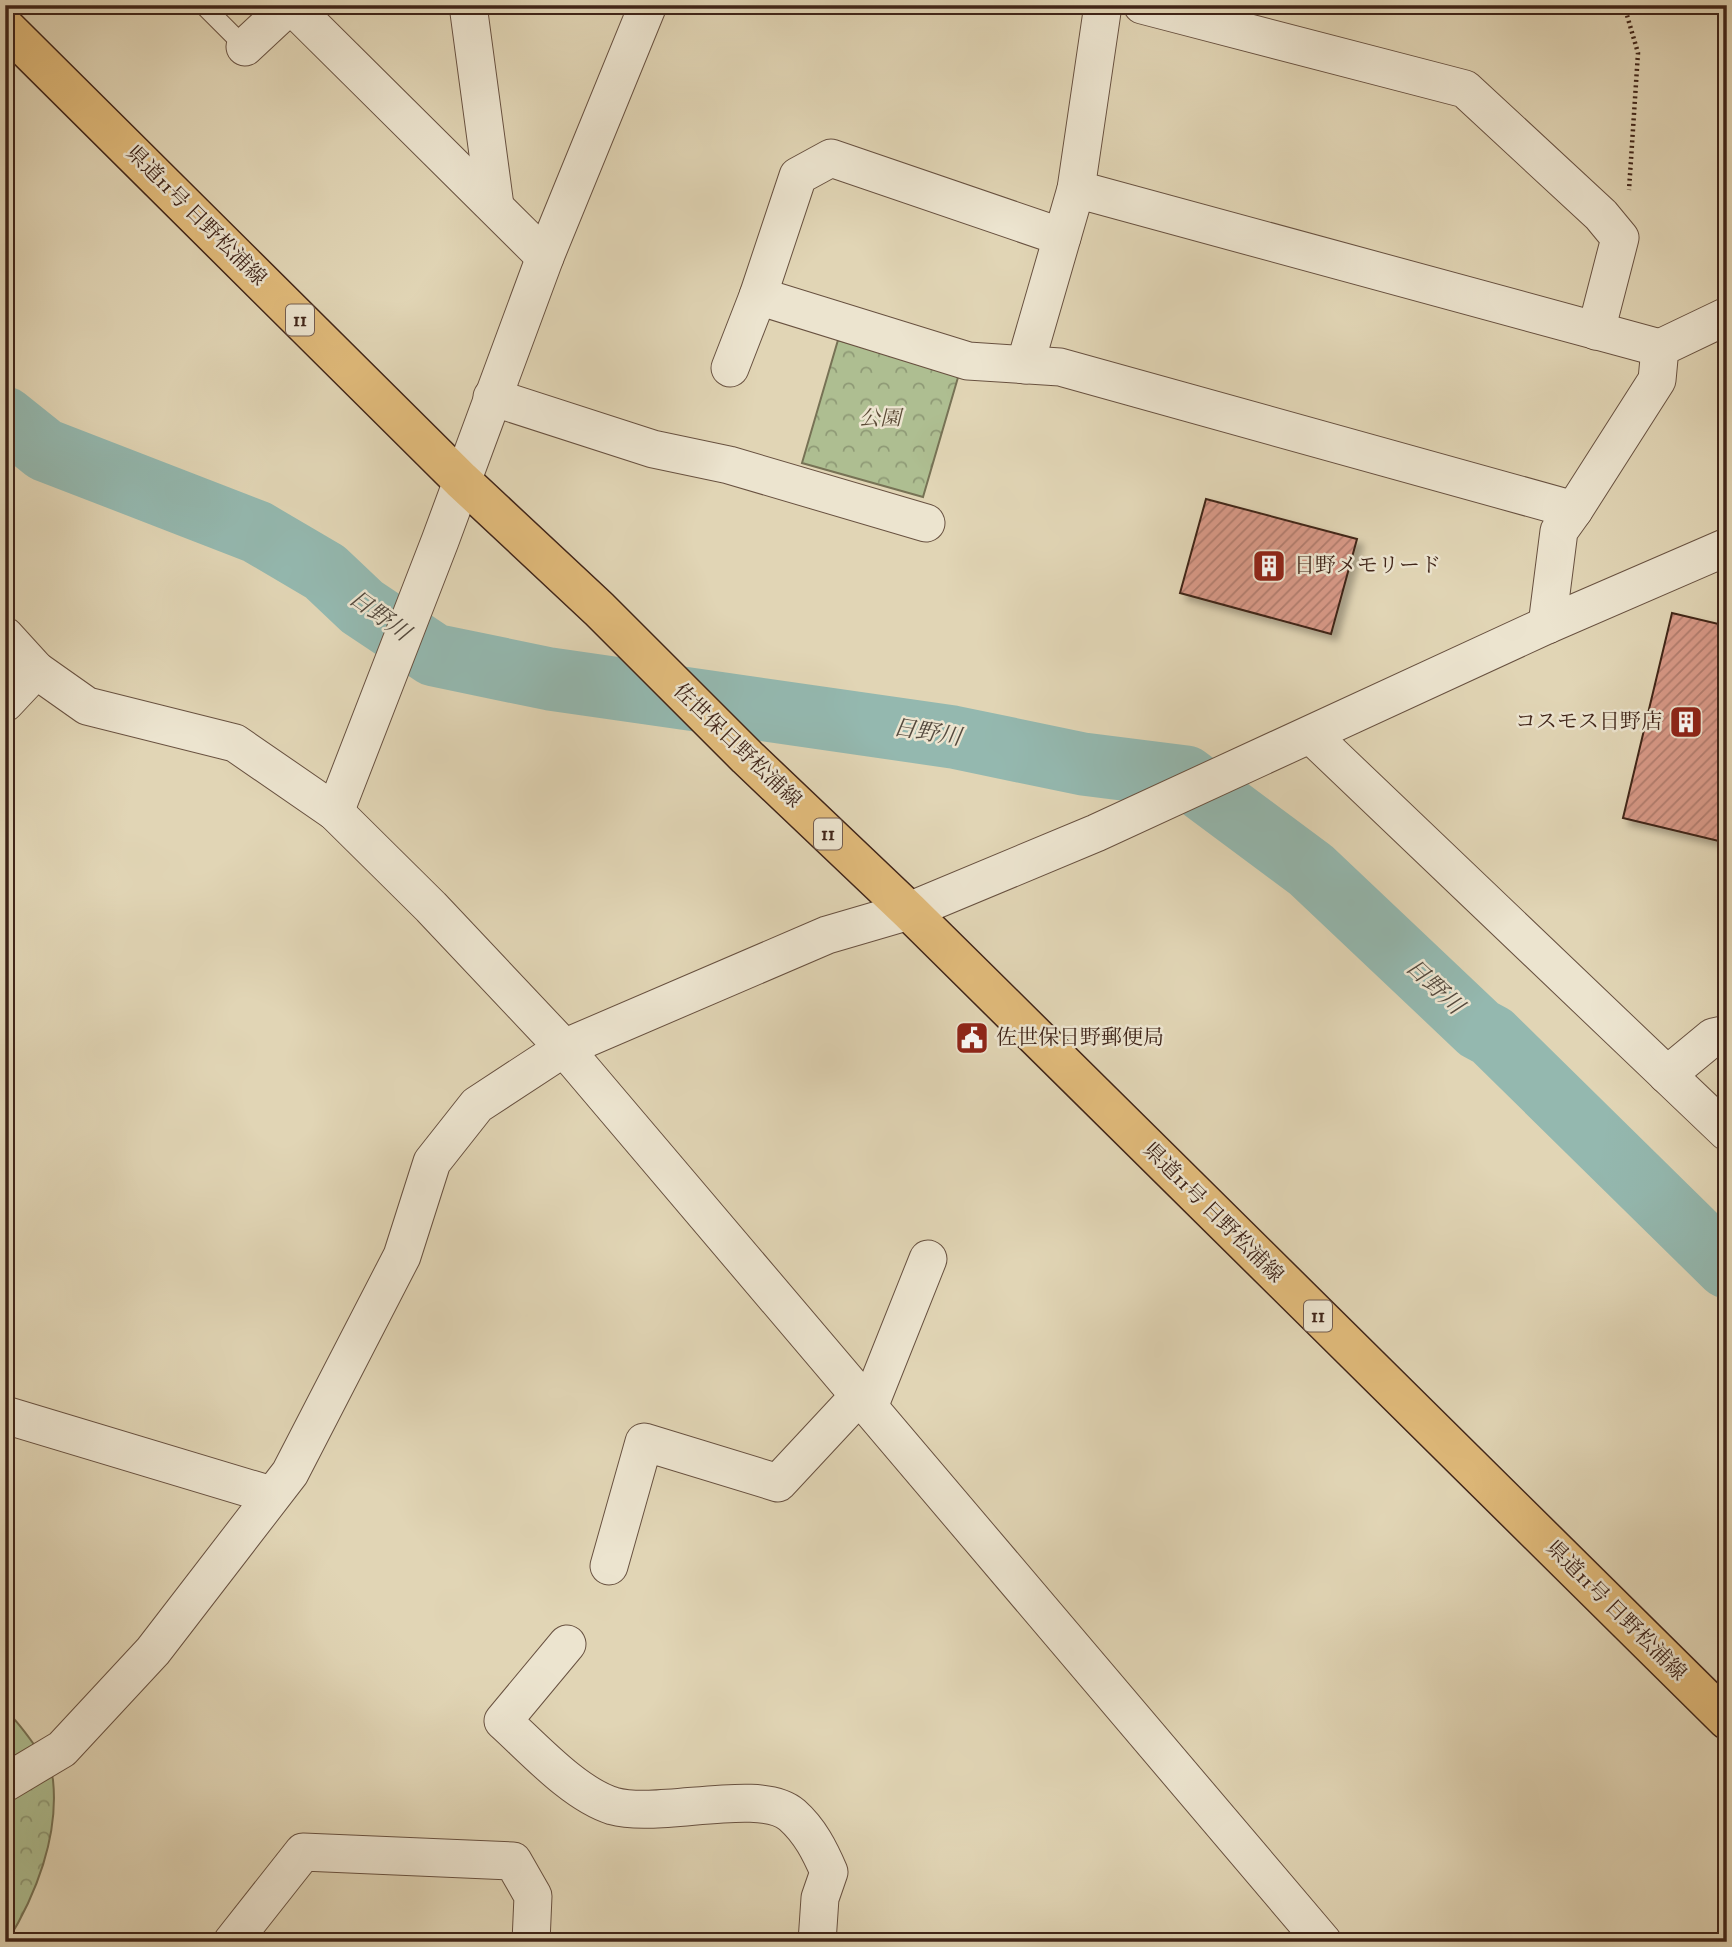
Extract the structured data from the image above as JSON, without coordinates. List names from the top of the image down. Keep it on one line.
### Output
{"streets":{"main road":["県道11号 日野松浦線","11","佐世保日野松浦線"]},"crossings":[["県道11号 日野松浦線","佐世保日野松浦線"]],"water":["日野川"],"parks":["公園"],"places":{"building":["日野メモリード","コスモス日野店"],"public building":["佐世保日野郵便局"]}}
